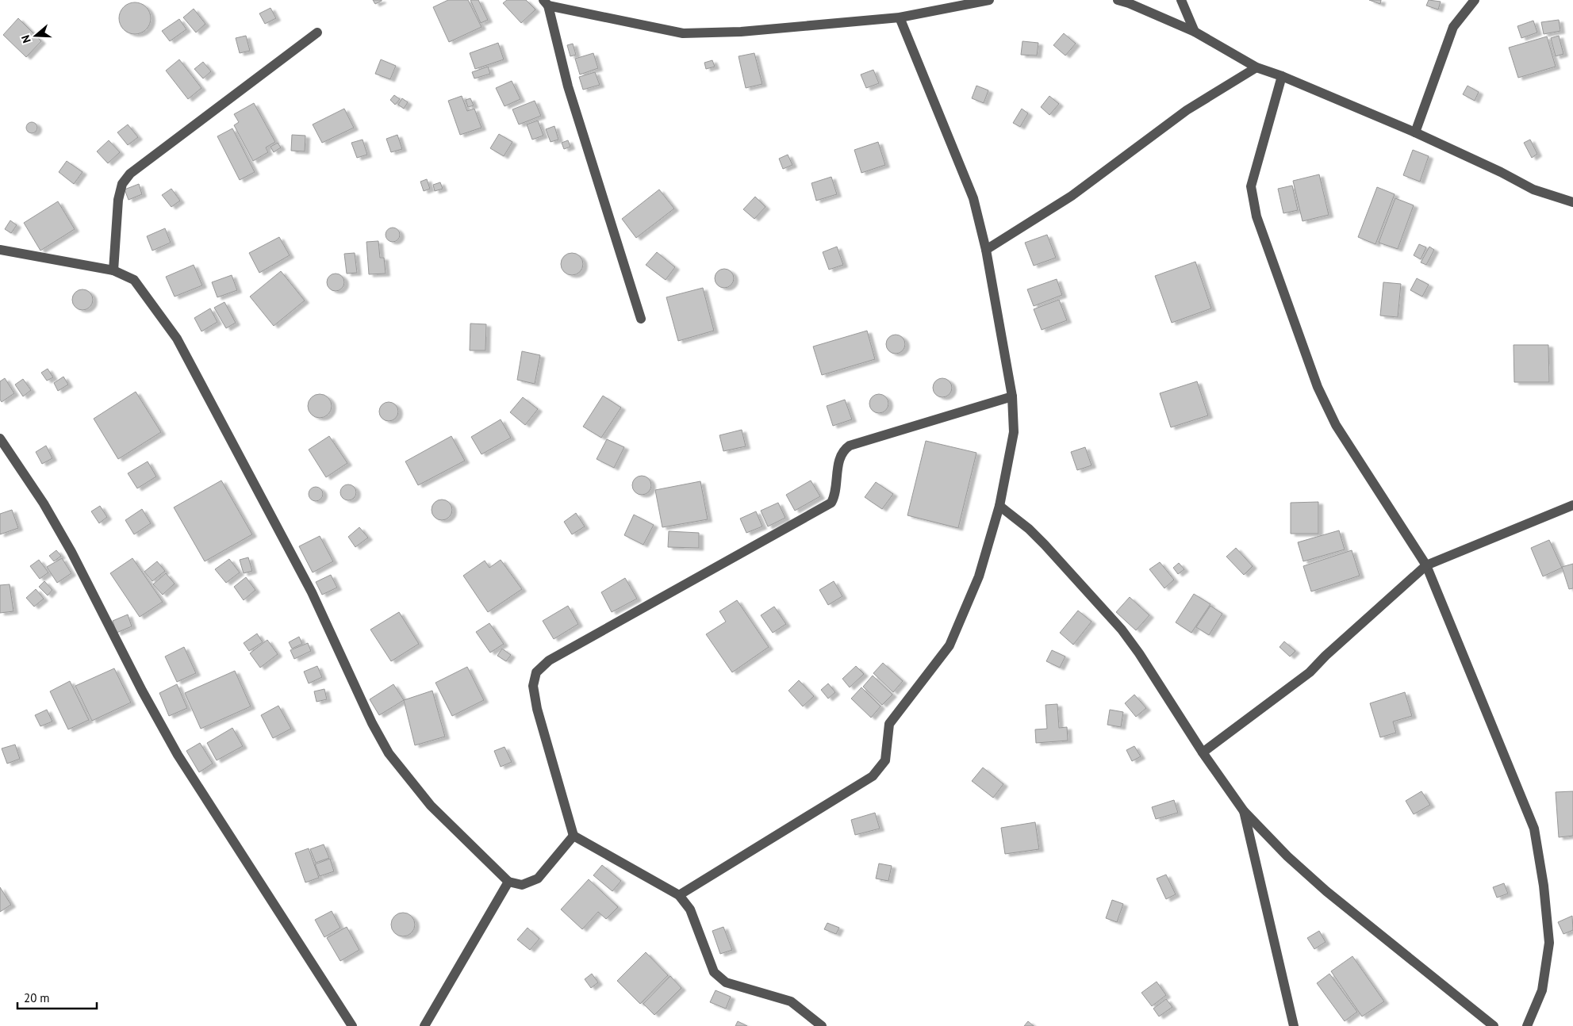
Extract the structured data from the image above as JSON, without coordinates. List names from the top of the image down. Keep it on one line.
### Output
{"scale_bar":"20 m","north":"left"}
